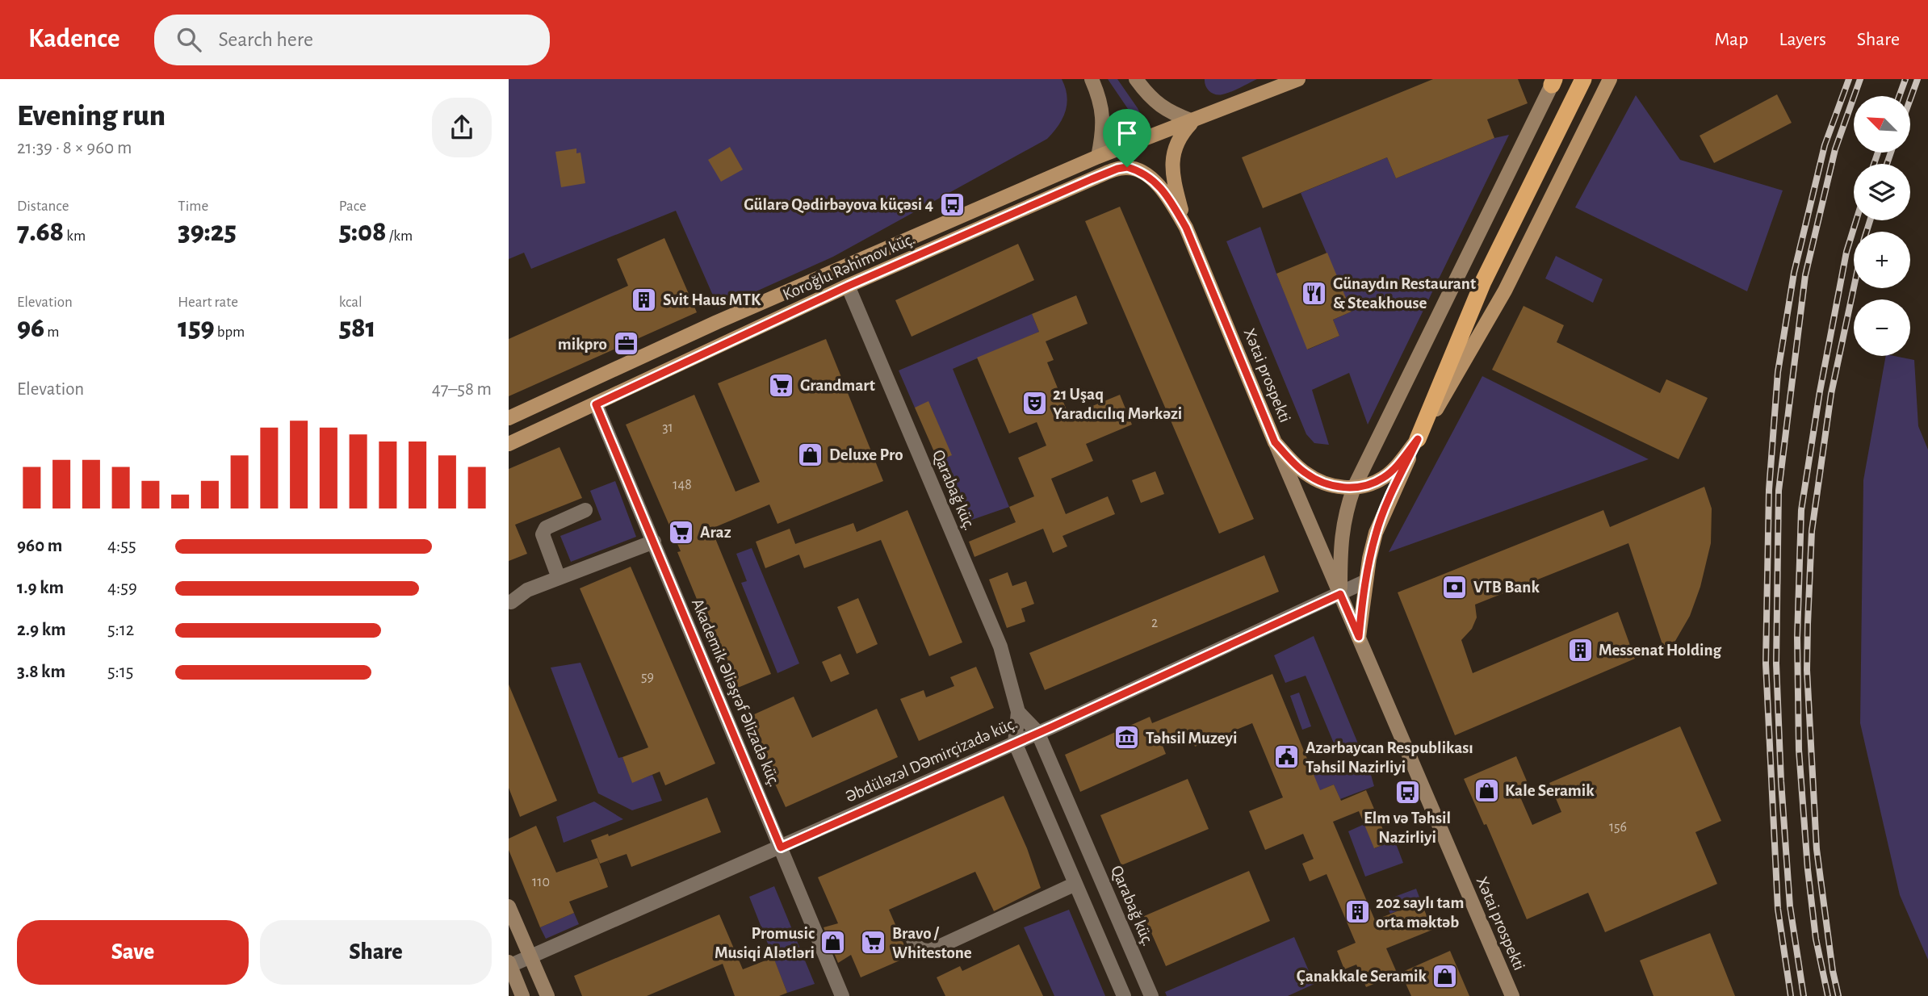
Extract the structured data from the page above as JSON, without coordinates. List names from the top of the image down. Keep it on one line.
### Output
{"streets":{"main road":["Koroğlu Rəhimov küç.","Xətai prospekti"],"street":["Qarabağ küç.","Akademik Əliəşrəf Əlizadə küç.","Əbdüləzəl DƏmirçizadə küç."]},"crossings":[["Koroğlu Rəhimov küç.","Xətai prospekti"],["Koroğlu Rəhimov küç.","Qarabağ küç."],["Koroğlu Rəhimov küç.","Akademik Əliəşrəf Əlizadə küç."],["Xətai prospekti","Əbdüləzəl DƏmirçizadə küç."],["Qarabağ küç.","Əbdüləzəl DƏmirçizadə küç."],["Akademik Əliəşrəf Əlizadə küç.","Əbdüləzəl DƏmirçizadə küç."]],"places":{"bus stop":["Gülarə Qədirbəyova küçəsi 4","Elm və Təhsil Nazirliyi"],"restaurant":["Günaydın Restaurant & Steakhouse"],"building":["Svit Haus MTK","Messenat Holding","202 saylı tam orta məktəb"],"office":["mikpro"],"supermarket":["Grandmart","Araz","Bravo / Whitestone"],"theatre":["21 Uşaq Yaradıcılıq Mərkəzi"],"shop":["Deluxe Pro","Kale Seramik","Promusic Musiqi Alətləri","Çanakkale Seramik"],"bank":["VTB Bank"],"museum":["Təhsil Muzeyi"],"public building":["Azərbaycan Respublikası Təhsil Nazirliyi"]},"house_numbers":["31","148","2","59","156","110"],"north":"top left","page":{"header":"Kadence","search":"Search here","nav":["Map","Layers","Share"],"heading":["Evening run","21:39 · 8 × 960 m"],"map_buttons":["+","−"],"stats":[["Distance","7.68 km"],["Time","39:25"],["Pace","5:08 /km"],["Elevation","96 m"],["Heart rate","159 bpm"],["kcal","581"]],"chart":["Elevation","47–58 m"],"list":[{"name":"960 m","note":"4:55"},{"name":"1.9 km","note":"4:59"},{"name":"2.9 km","note":"5:12"},{"name":"3.8 km","note":"5:15"}],"buttons":["Save","Share"]}}
